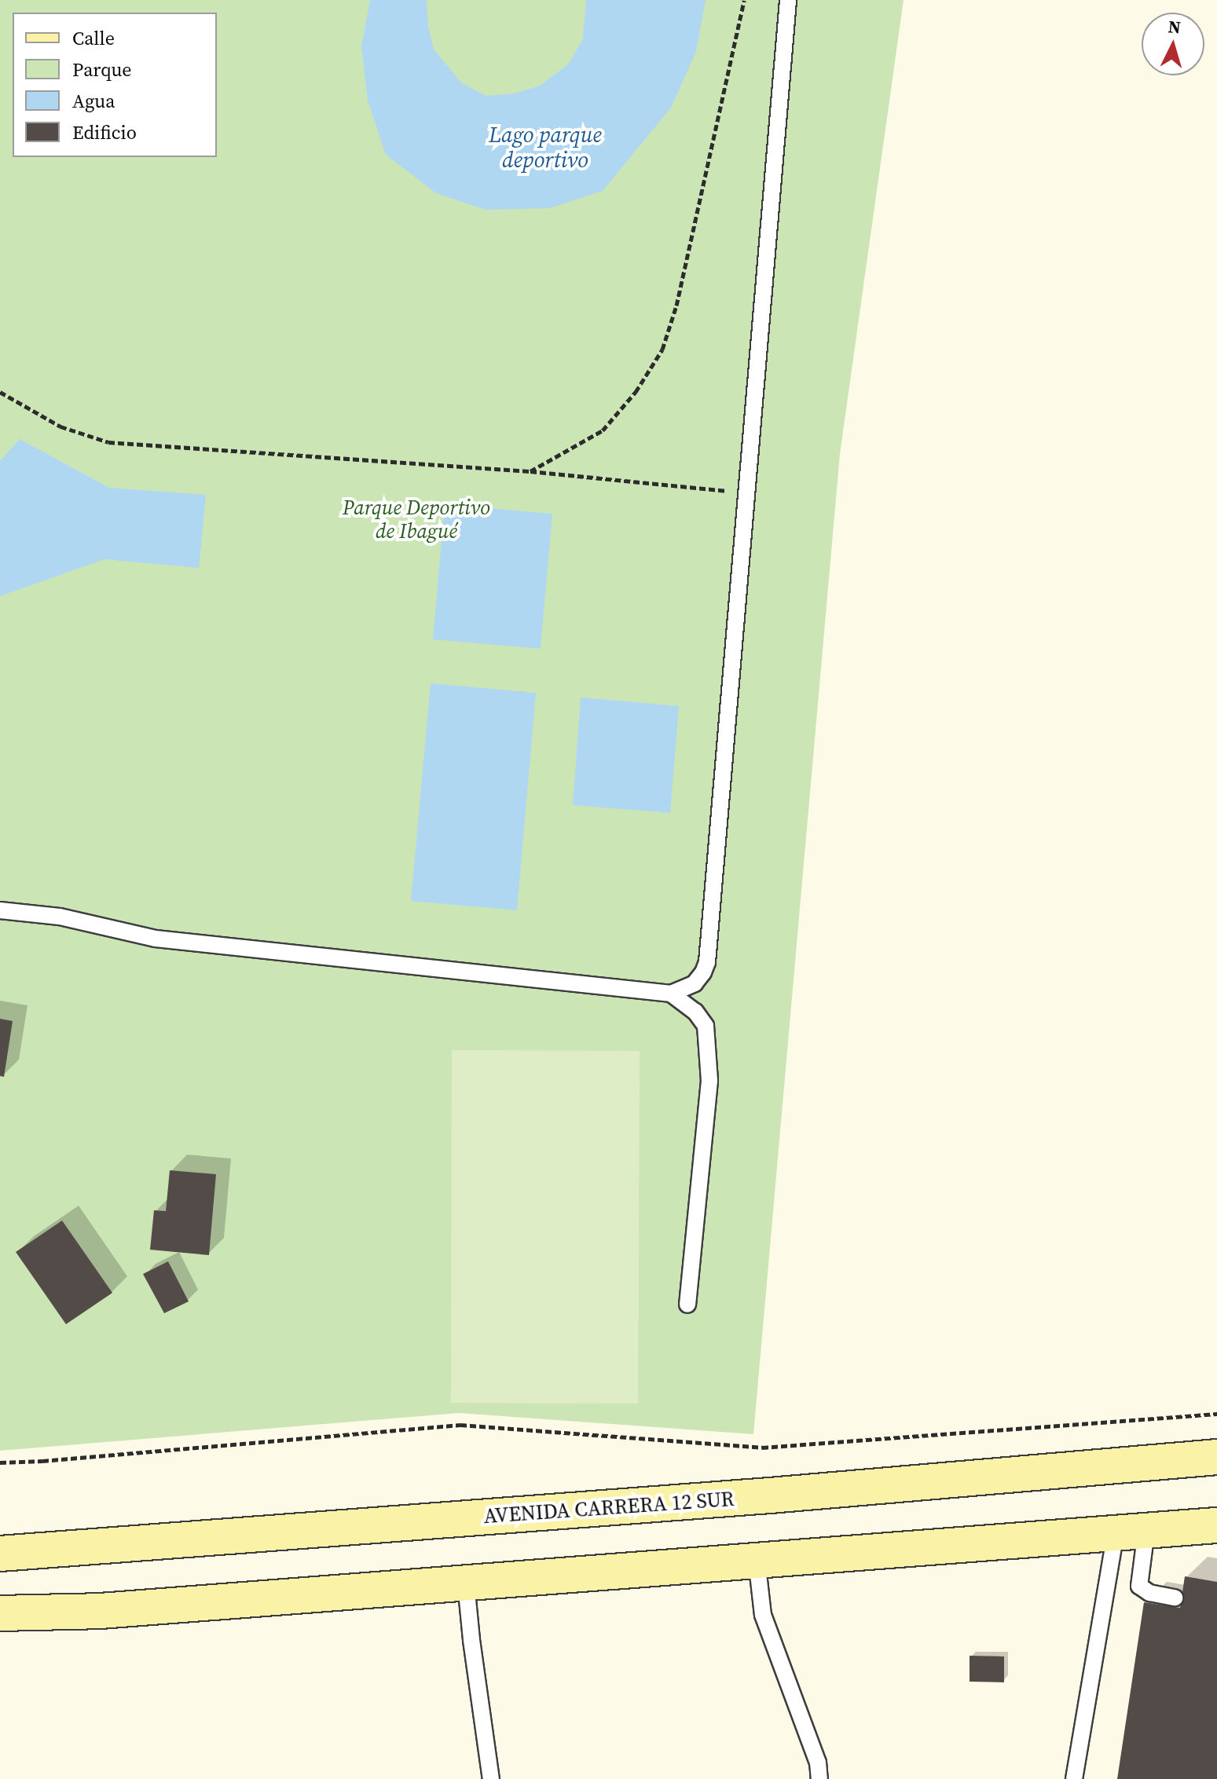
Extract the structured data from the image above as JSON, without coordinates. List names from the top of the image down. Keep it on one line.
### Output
{"streets":{"street":["AVENIDA CARRERA 12 SUR"]},"water":["Lago parque deportivo"],"parks":["Parque Deportivo de Ibagué"],"legend":["Calle","Parque","Agua","Edificio"],"north":"top"}
